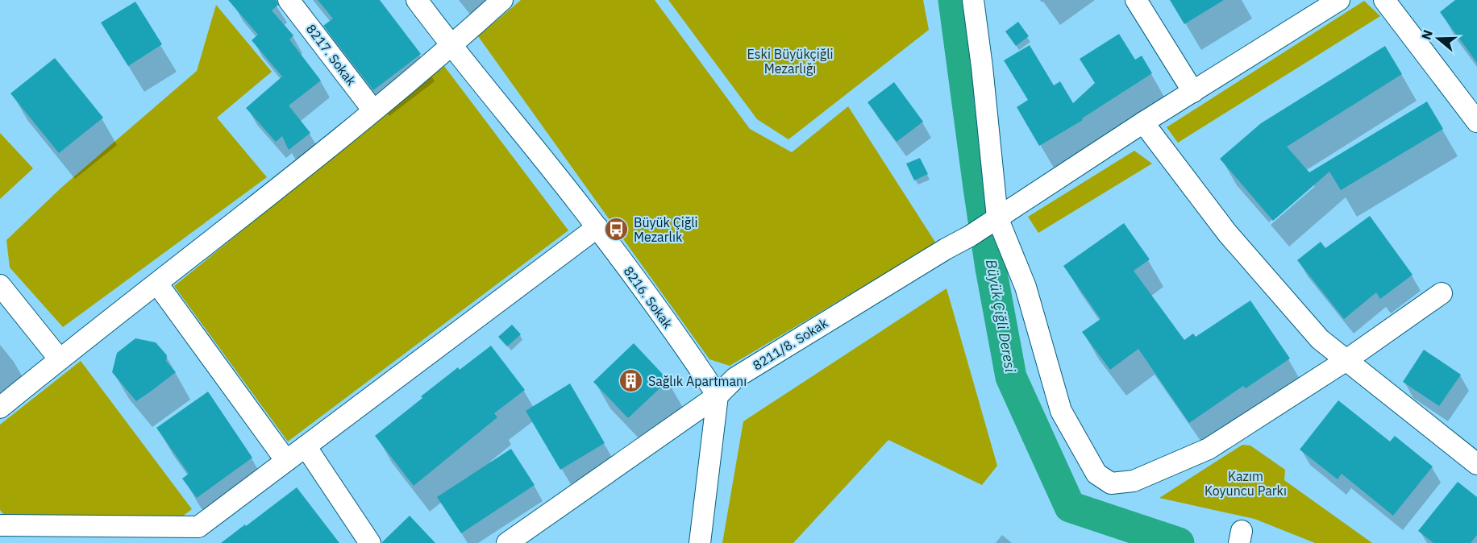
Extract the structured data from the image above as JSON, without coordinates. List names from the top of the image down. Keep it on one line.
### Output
{"streets":{"street":["8217. Sokak","8216. Sokak","8211/8. Sokak"]},"crossings":[["8216. Sokak","8211/8. Sokak"]],"water":["Büyük Çiğli Deresi"],"parks":["Eski Büyükçiğli Mezarlığı","Kazım Koyuncu Parkı"],"places":{"bus stop":["Büyük Çiğli Mezarlık"],"building":["Sağlık Apartmanı"]},"north":"left"}
